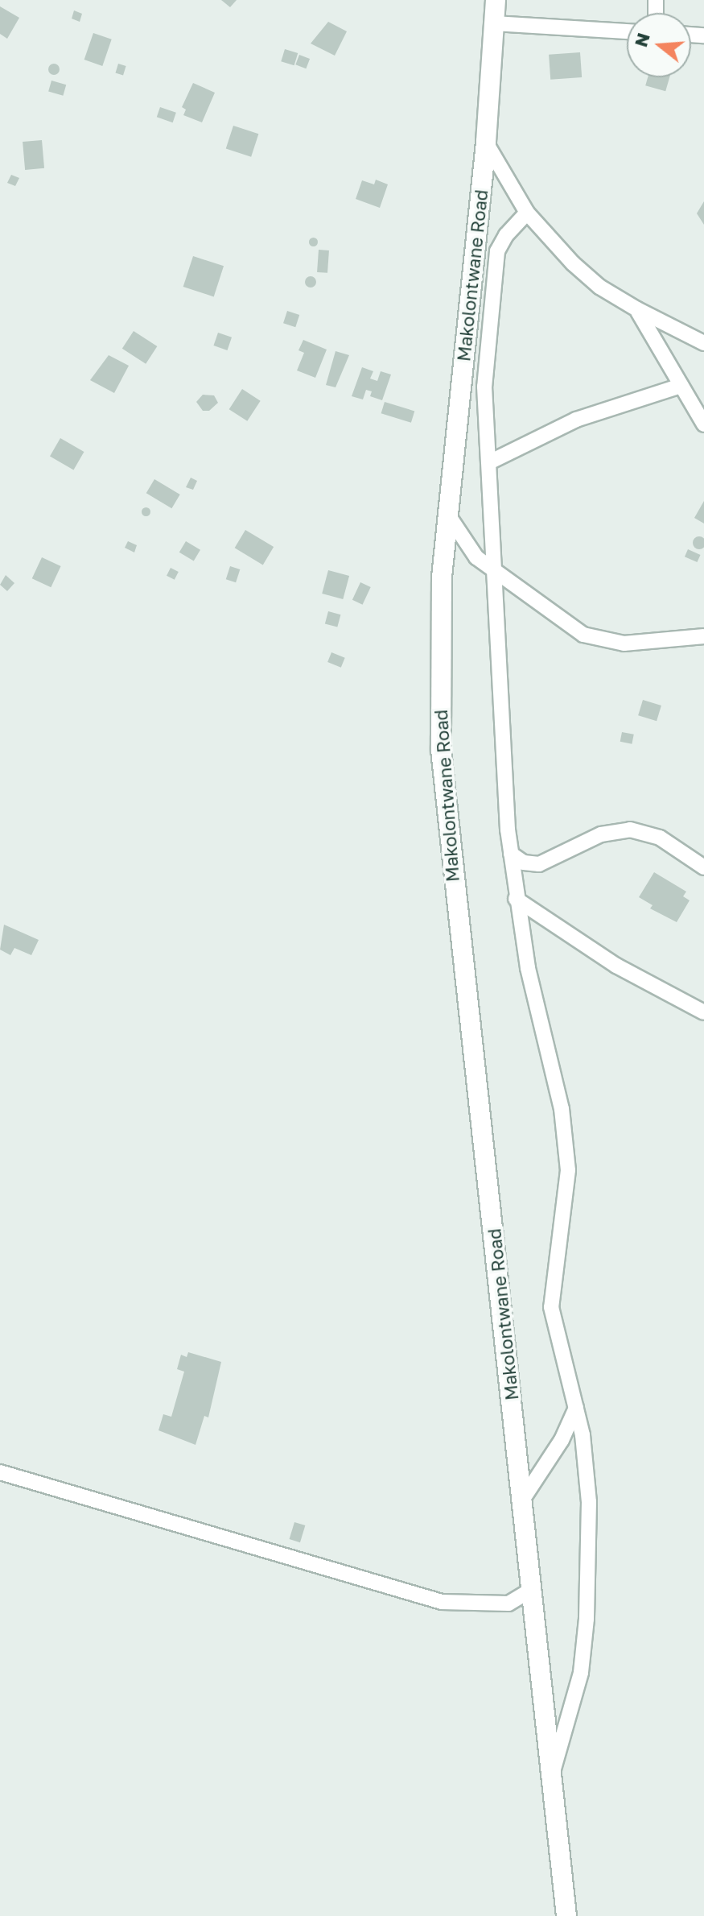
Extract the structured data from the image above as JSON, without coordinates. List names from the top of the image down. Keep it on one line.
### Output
{"streets":{"main road":["Makolontwane Road"]},"north":"left"}
